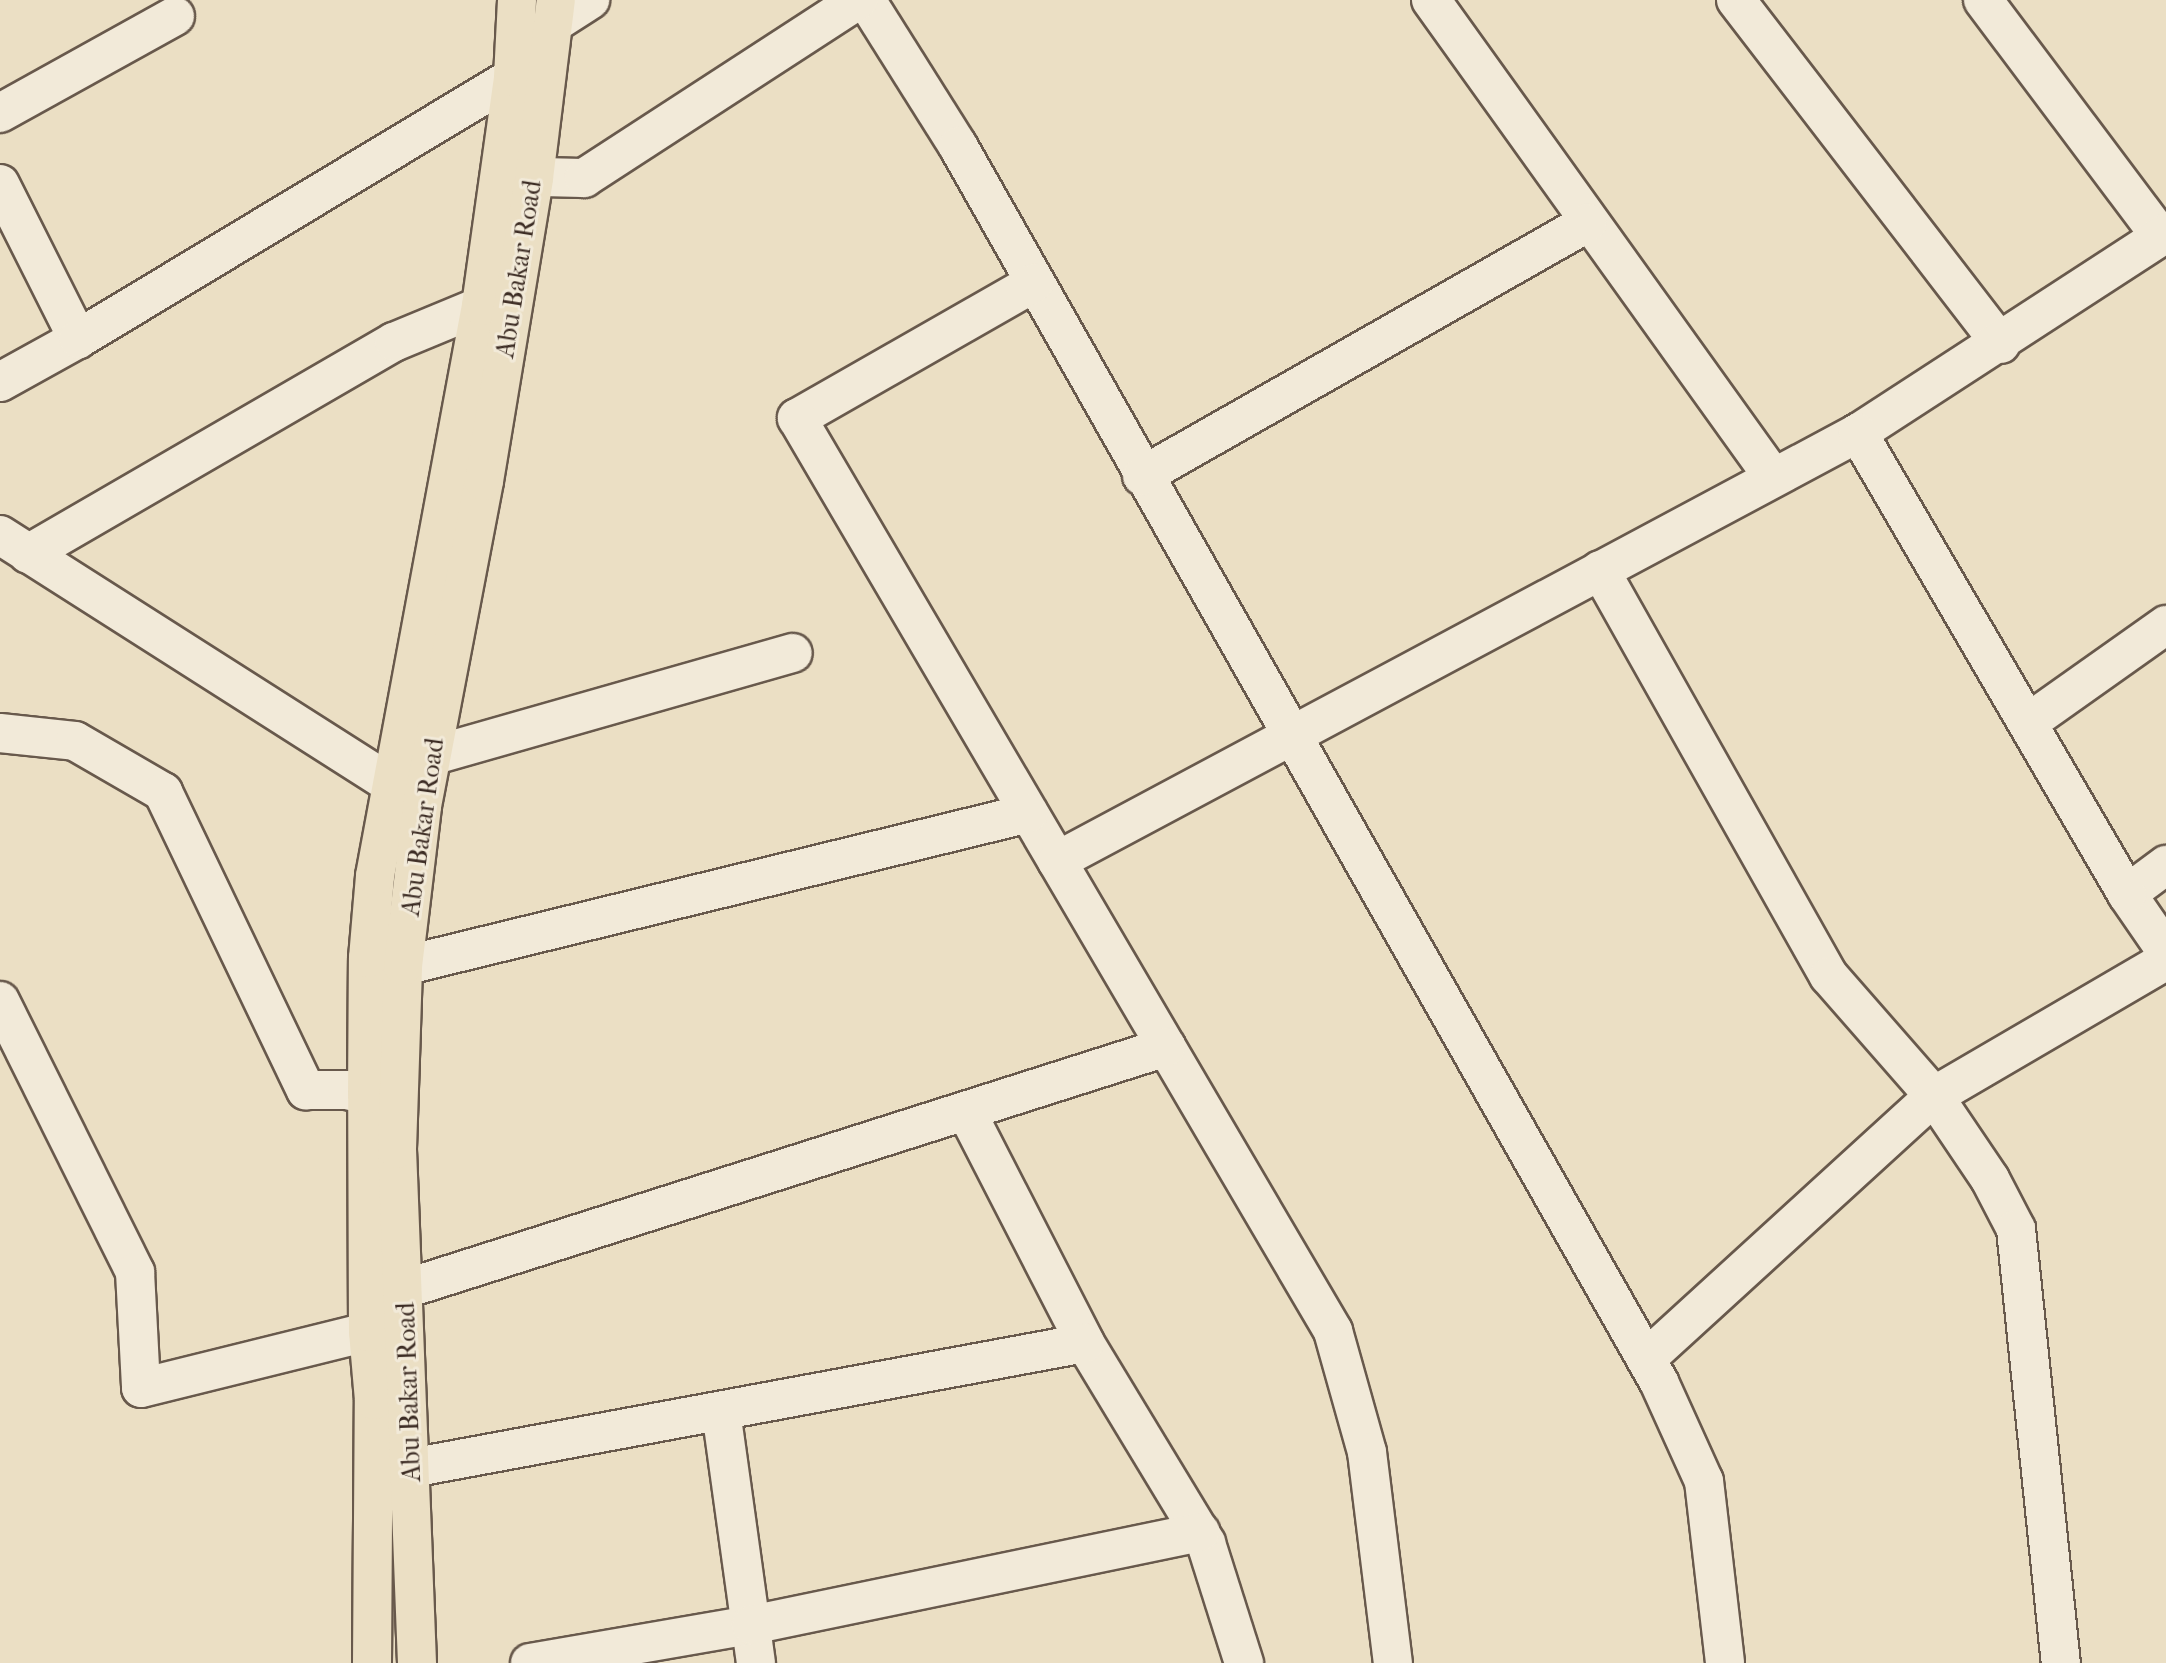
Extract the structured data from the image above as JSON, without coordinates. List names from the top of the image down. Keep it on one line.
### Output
{"streets":{"main road":["Abu Bakar Road"]}}
